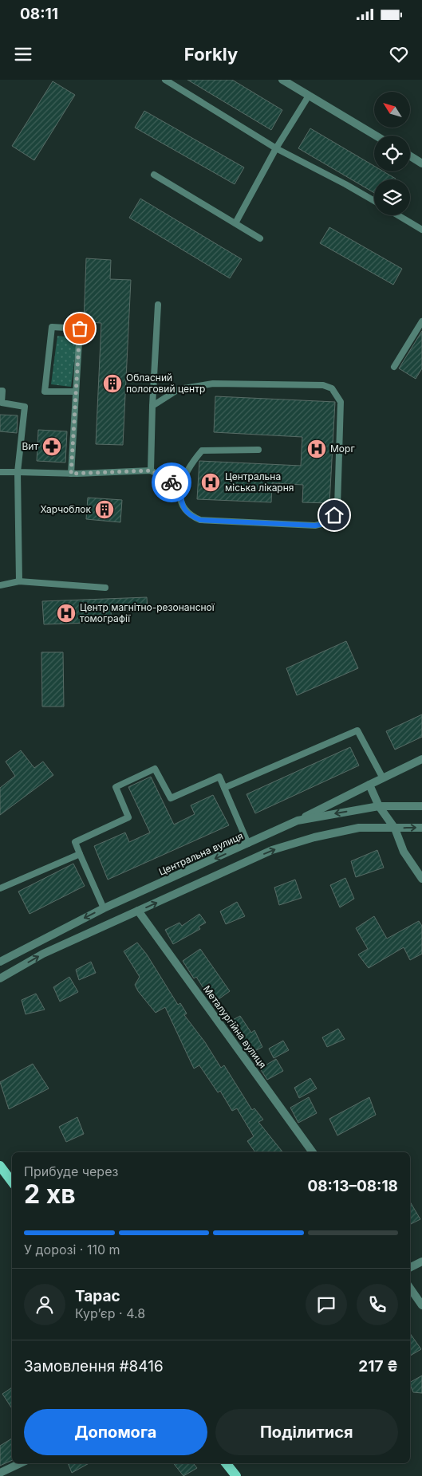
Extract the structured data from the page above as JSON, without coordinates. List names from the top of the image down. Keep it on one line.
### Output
{"streets":{"street":["Центральна вулиця","Металургійна вулиця"]},"places":{"building":["Обласний пологовий центр","Харчоблок"],"pharmacy":["Вит"],"hospital":["Морг","Центральна міська лікарня","Центр магнітно-резонансної томографії"]},"north":"top left","page":{"status":"08:11","header":"Forkly","heading":["2 хв","Прибуде через","08:13–08:18"],"panel":["Тарас","Кур’єр · 4.8","Замовлення #8416","217 ₴"],"bar":"У дорозі · 110 m","buttons":["Допомога","Поділитися"]}}
